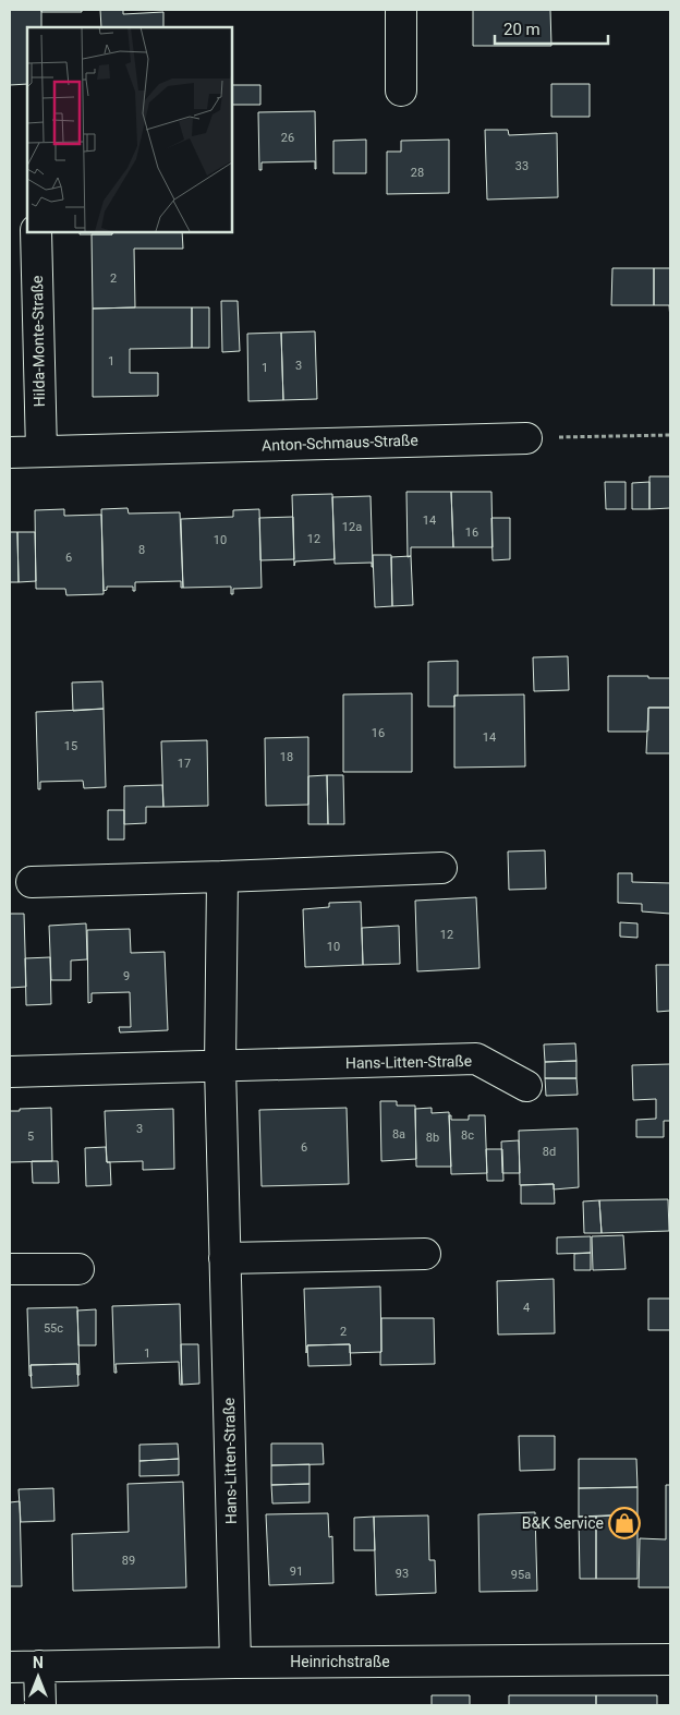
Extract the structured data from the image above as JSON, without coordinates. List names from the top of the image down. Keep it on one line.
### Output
{"streets":{"street":["Hilda-Monte-Straße","Anton-Schmaus-Straße","Hans-Litten-Straße","Heinrichstraße"]},"crossings":[["Hilda-Monte-Straße","Anton-Schmaus-Straße"],["Hans-Litten-Straße","Heinrichstraße"]],"places":{"shop":["B&K Service"]},"house_numbers":["26","33","28","2","1","3","1","14","12a","16","12","10","8","6","16","14","15","18","17","12","10","9","3","8a","8c","5","8b","6","8d","4","55c","2","1","89","91","93","95a"],"scale_bar":"20 m","north":"top"}
